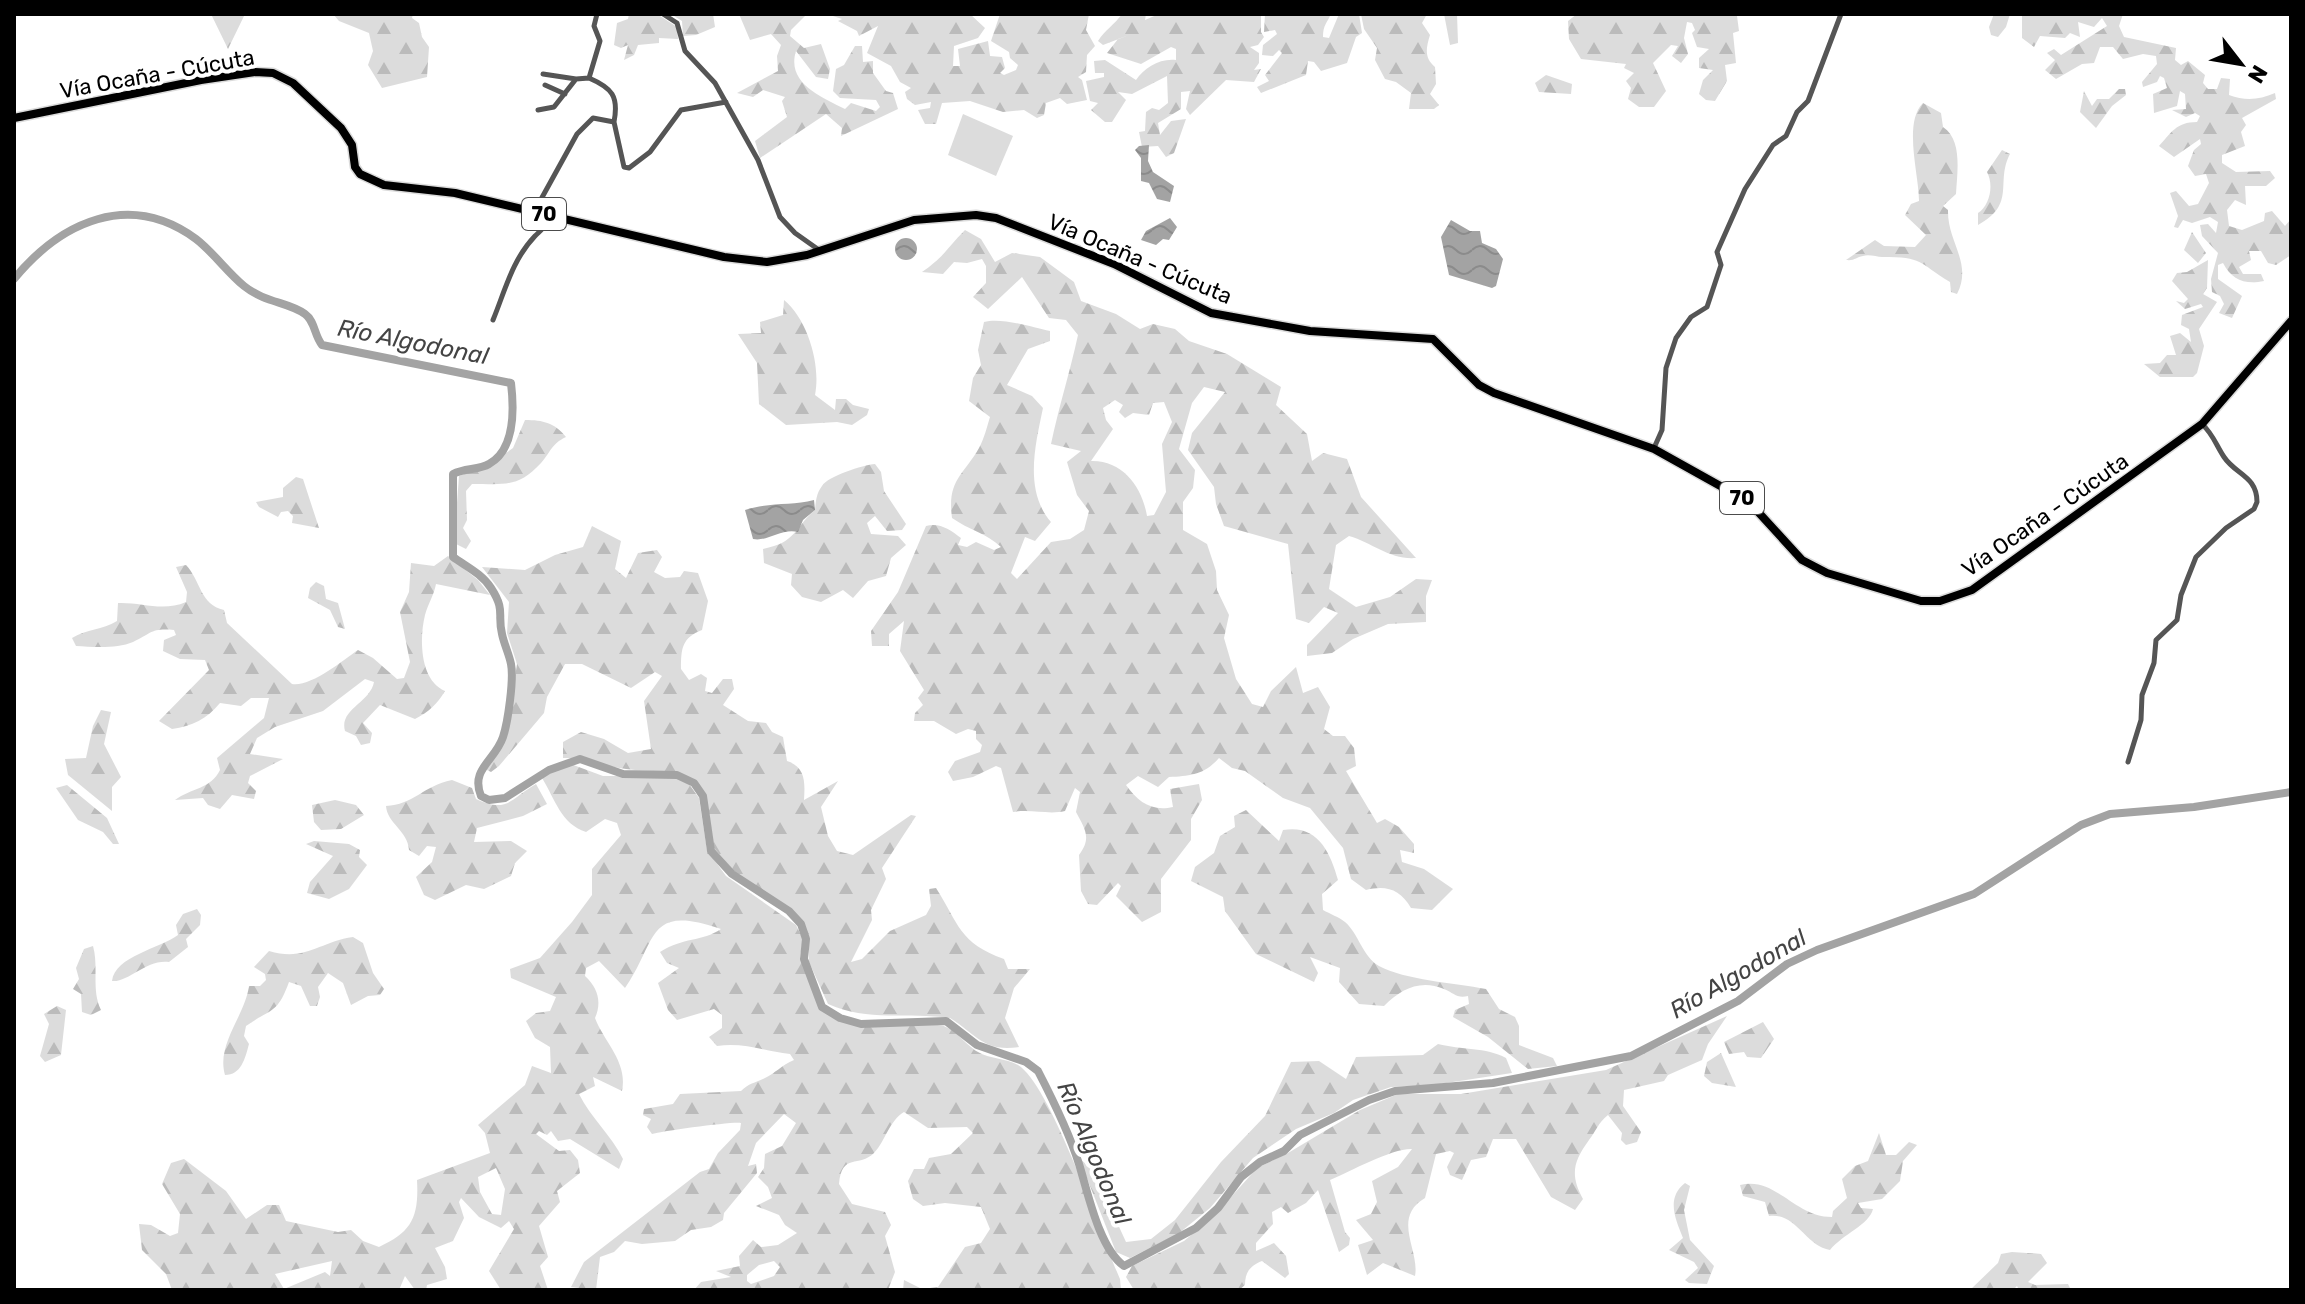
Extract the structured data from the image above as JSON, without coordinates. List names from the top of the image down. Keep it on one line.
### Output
{"streets":{"main road":["Vía Ocaña - Cúcuta","70"]},"water":["Río Algodonal"],"north":"bottom right"}
